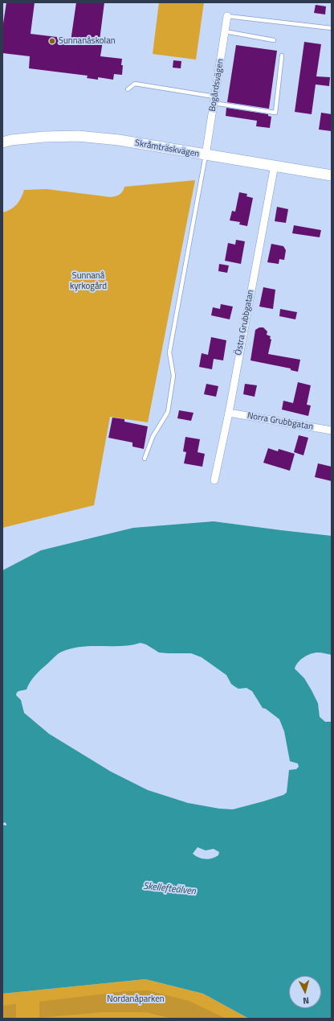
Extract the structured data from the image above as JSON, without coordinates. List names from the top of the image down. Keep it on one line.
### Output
{"streets":{"main road":["Skråmträskvägen"],"street":["Bogårdsvägen","Östra Grubbgatan","Norra Grubbgatan"]},"crossings":[["Bogårdsvägen","Skråmträskvägen"],["Skråmträskvägen","Östra Grubbgatan"],["Östra Grubbgatan","Norra Grubbgatan"]],"water":["Skellefteälven"],"parks":["Sunnanå kyrkogård","Nordanåparken"],"places":["Sunnanåskolan"],"north":"bottom"}
